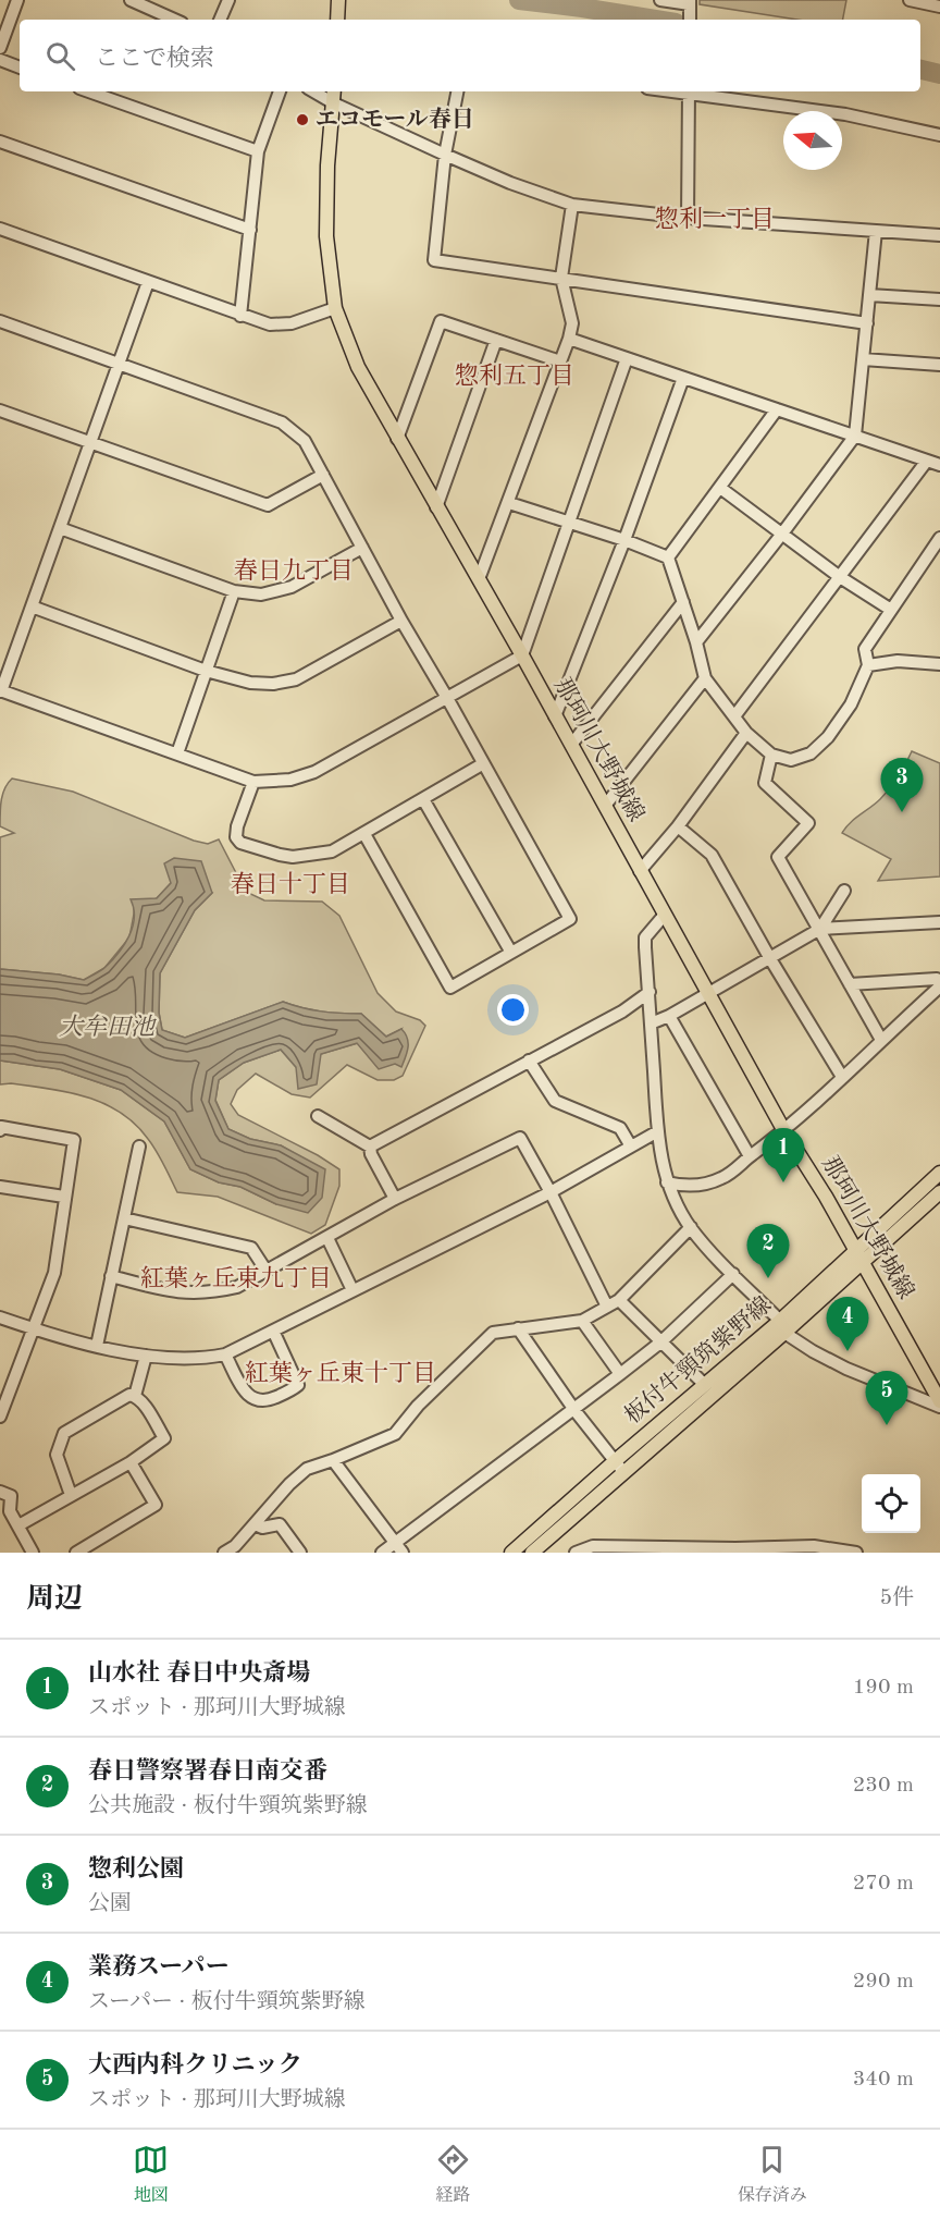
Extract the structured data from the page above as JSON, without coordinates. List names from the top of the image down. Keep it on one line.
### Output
{"streets":{"main road":["那珂川大野城線","板付牛頸筑紫野線"]},"crossings":[["那珂川大野城線","板付牛頸筑紫野線"]],"districts":["惣利一丁目","惣利五丁目","春日九丁目","春日十丁目","紅葉ヶ丘東九丁目","紅葉ヶ丘東十丁目"],"water":["大牟田池"],"places":["エコモール春日"],"north":"left","page":{"search":"ここで検索","pins":["3","1","2","4","5"],"heading":["周辺","5件"],"list":[{"mark":"1","name":"山水社 春日中央斎場","note":"スポット · 那珂川大野城線","value":"190 m"},{"mark":"2","name":"春日警察署春日南交番","note":"公共施設 · 板付牛頸筑紫野線","value":"230 m"},{"mark":"3","name":"惣利公園","note":"公園","value":"270 m"},{"mark":"4","name":"業務スーパー","note":"スーパー · 板付牛頸筑紫野線","value":"290 m"},{"mark":"5","name":"大西内科クリニック","note":"スポット · 那珂川大野城線","value":"340 m"}],"nav":["地図","経路","保存済み"]}}
